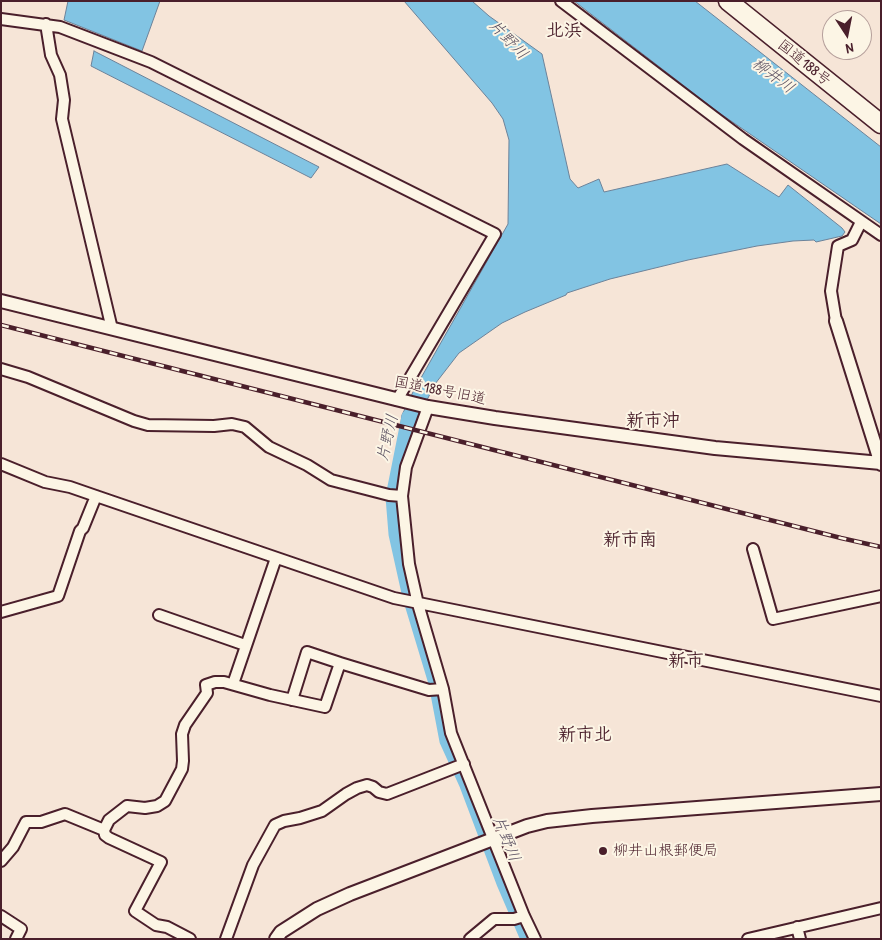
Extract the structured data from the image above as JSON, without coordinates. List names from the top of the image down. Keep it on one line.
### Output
{"streets":{"highway":["国道188号"],"street":["国道188号旧道"]},"districts":["北浜","新市沖","新市南","新市","新市北"],"water":["片野川","柳井川"],"places":["柳井山根郵便局"],"north":"bottom"}
